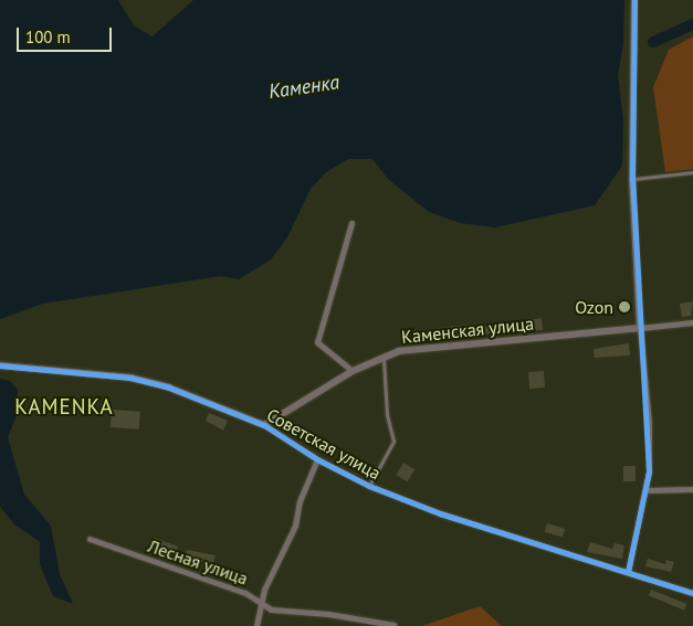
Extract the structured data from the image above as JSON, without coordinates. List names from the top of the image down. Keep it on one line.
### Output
{"streets":{"street":["Каменская улица","Советская улица","Лесная улица"]},"crossings":[["Каменская улица","Советская улица"]],"districts":["KAMENKA"],"water":["Каменка"],"places":["Ozon"],"scale_bar":"100 m"}
